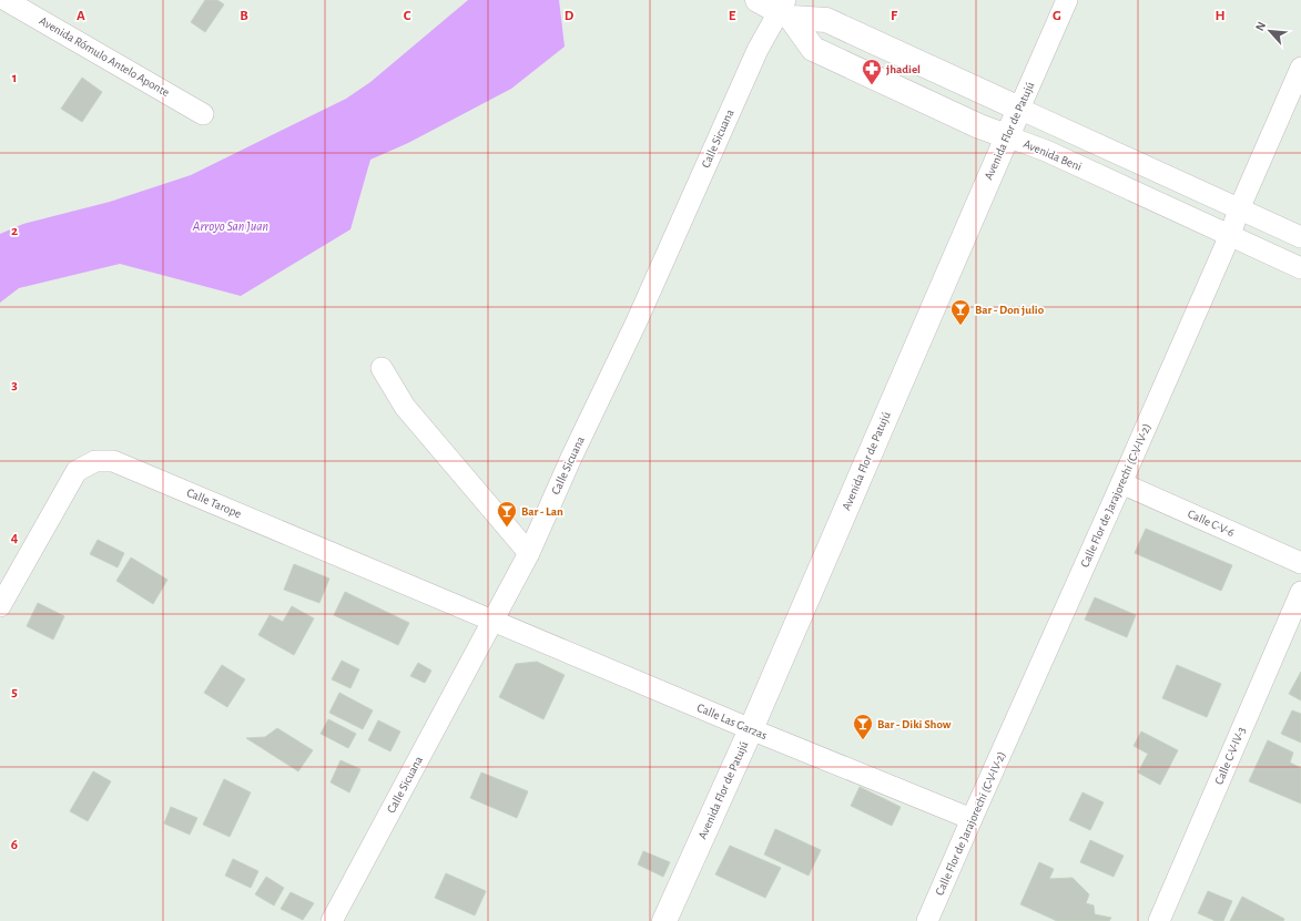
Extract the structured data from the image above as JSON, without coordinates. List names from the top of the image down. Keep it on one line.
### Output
{"streets":{"main road":["Avenida Flor de Patujú","Avenida Beni"],"street":["Avenida Rómulo Antelo Aponte","Calle Sicuana","Calle Flor de Jarajorechi (C-V-IV-2)","Calle Tarope","Calle C-V-6","Calle Las Garzas","Calle C-V-IV-3"]},"crossings":[["Avenida Flor de Patujú","Avenida Beni"],["Avenida Flor de Patujú","Calle Las Garzas"],["Calle Sicuana","Avenida Beni"],["Calle Sicuana","Calle Tarope"],["Calle Sicuana","Calle Las Garzas"],["Avenida Beni","Calle Flor de Jarajorechi (C-V-IV-2)"],["Calle Flor de Jarajorechi (C-V-IV-2)","Calle C-V-6"],["Calle Flor de Jarajorechi (C-V-IV-2)","Calle Las Garzas"],["Calle Tarope","Calle Las Garzas"]],"water":["Arroyo San Juan"],"places":{"pharmacy":["jhadiel"],"bar":["Bar - Don julio","Bar - Lan","Bar - Diki Show"]},"north":"top left","grid":{"columns":["A","B","C","D","E","F","G","H"],"rows":["1","2","3","4","5","6"]}}
